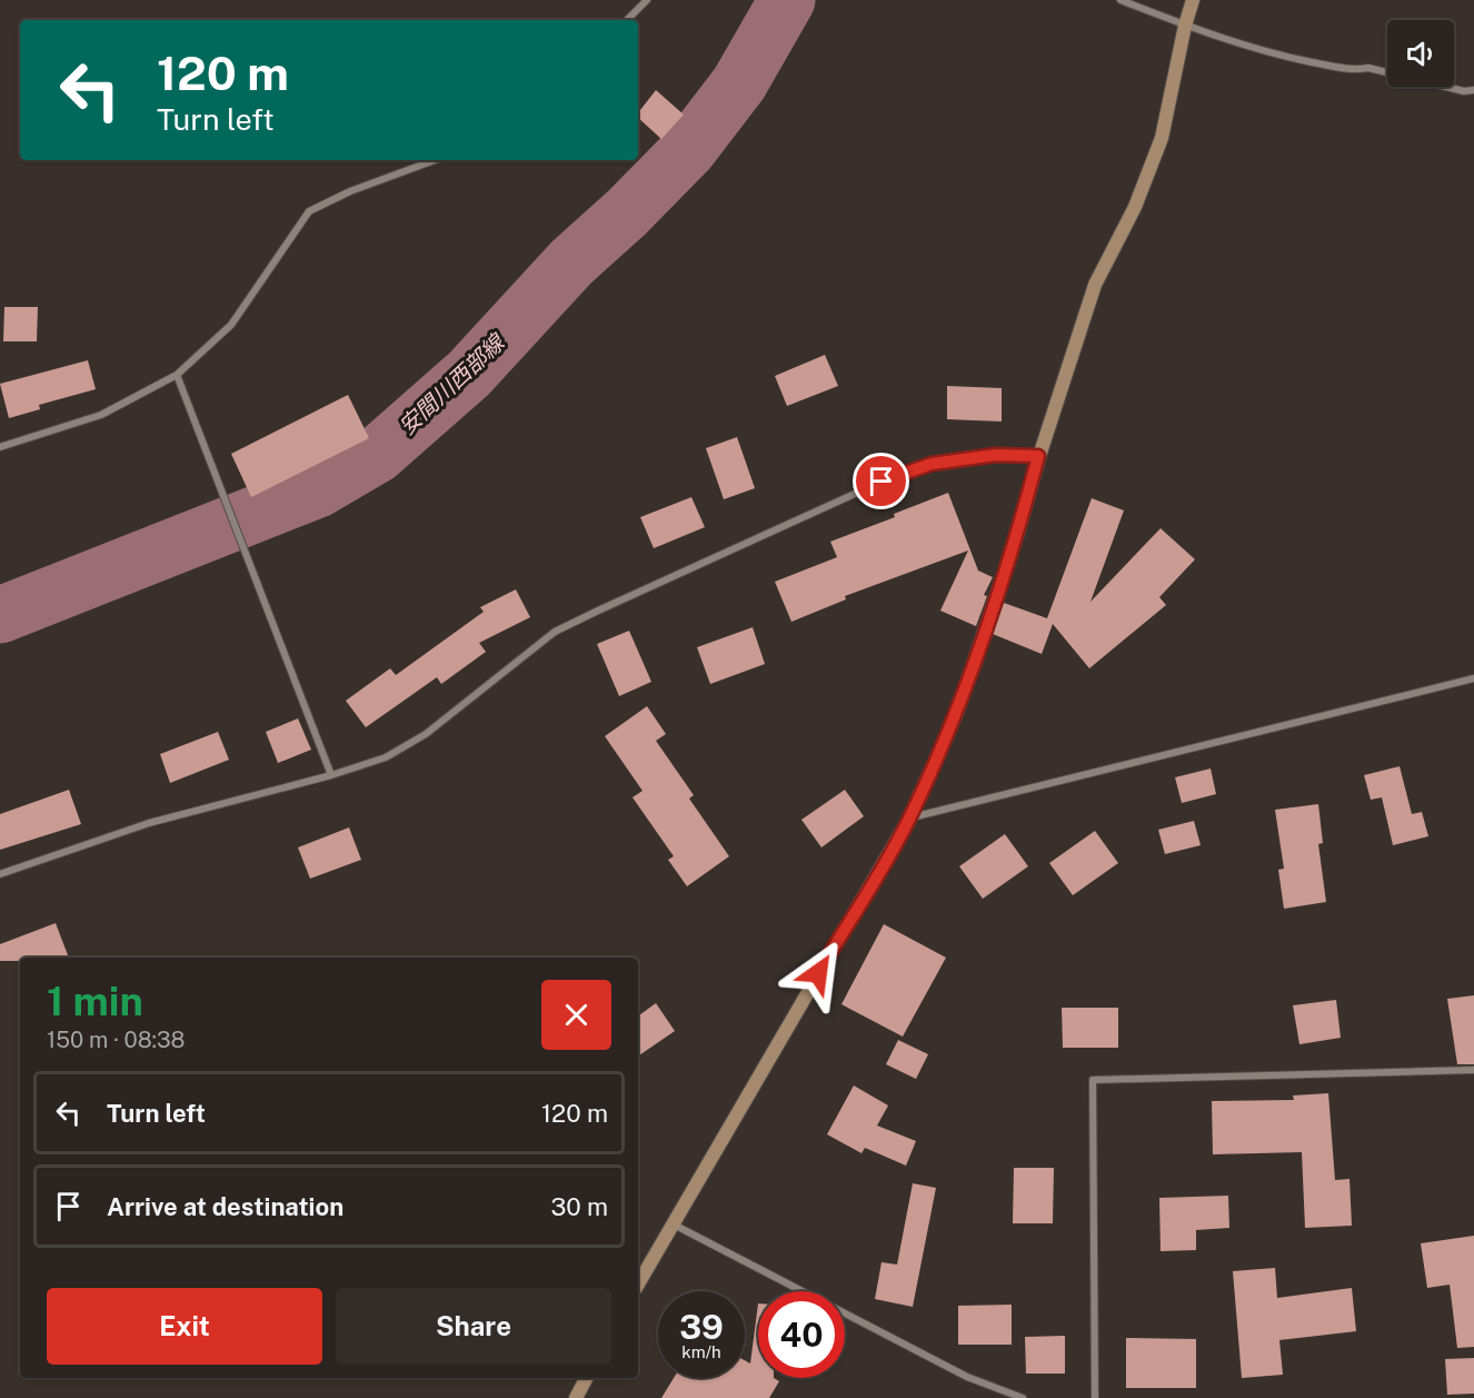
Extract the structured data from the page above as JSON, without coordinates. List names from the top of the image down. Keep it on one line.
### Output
{"water":["安間川西部線"],"page":{"turn":["120 m","Turn left"],"heading":["1 min","150 m · 08:38"],"list":[{"name":"Turn left","value":"120 m"},{"name":"Arrive at destination","value":"30 m"}],"buttons":["Exit","Share"],"speed":"39 km/h","limit":"40"}}
